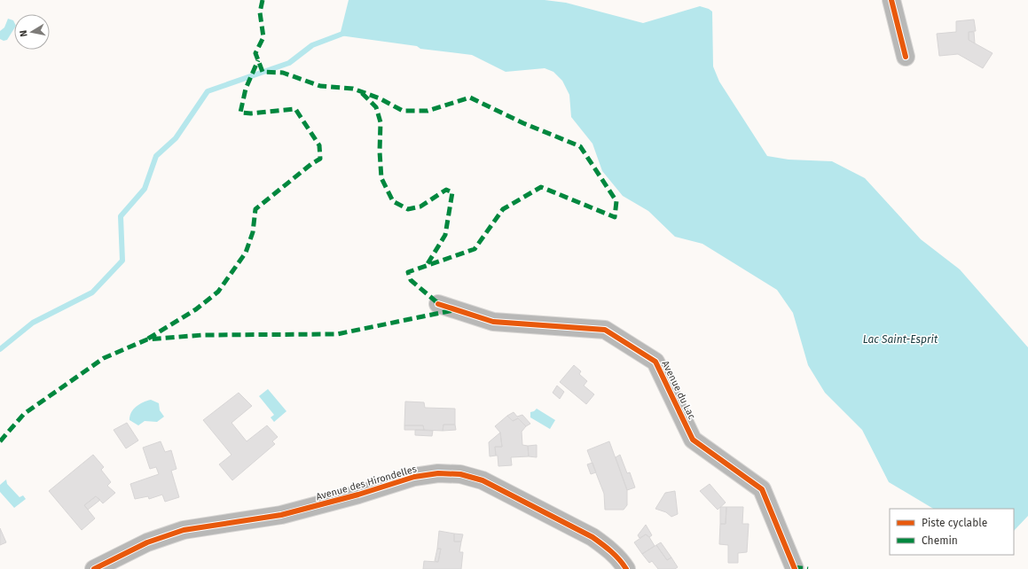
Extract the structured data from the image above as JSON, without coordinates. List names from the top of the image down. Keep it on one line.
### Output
{"streets":{"street":["Avenue du Lac","Avenue des Hirondelles"]},"water":["Lac Saint-Esprit"],"legend":["Piste cyclable","Chemin"],"north":"left"}
